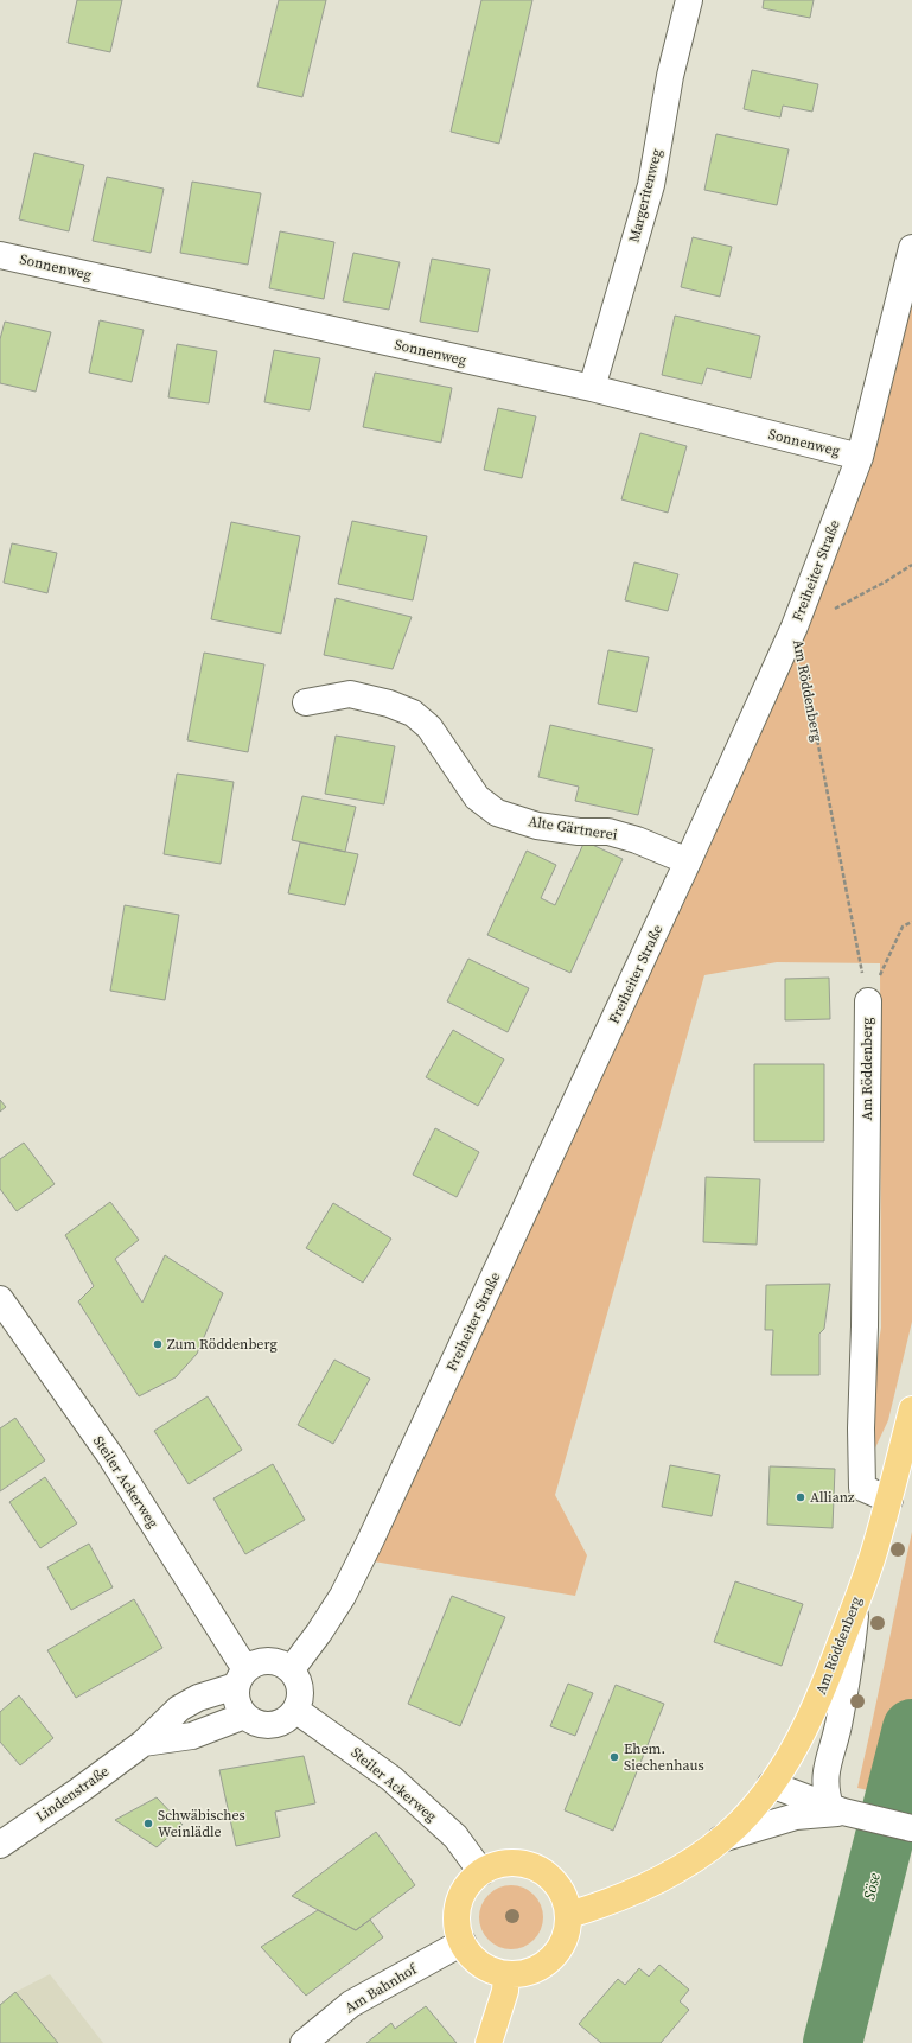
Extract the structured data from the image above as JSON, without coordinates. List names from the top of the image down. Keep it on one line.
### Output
{"streets":{"main road":["Am Röddenberg"],"street":["Margeritenweg","Sonnenweg","Freiheiter Straße","Alte Gärtnerei","Steiler Ackerweg","Lindenstraße","Am Bahnhof"]},"crossings":[["Margeritenweg","Sonnenweg"],["Sonnenweg","Freiheiter Straße"],["Freiheiter Straße","Alte Gärtnerei"],["Freiheiter Straße","Steiler Ackerweg"],["Freiheiter Straße","Lindenstraße"],["Steiler Ackerweg","Lindenstraße"],["Steiler Ackerweg","Am Bahnhof"]],"water":["Söse"],"places":["Zum Röddenberg","Allianz","Ehem. Siechenhaus","Schwäbisches Weinlädle"]}
